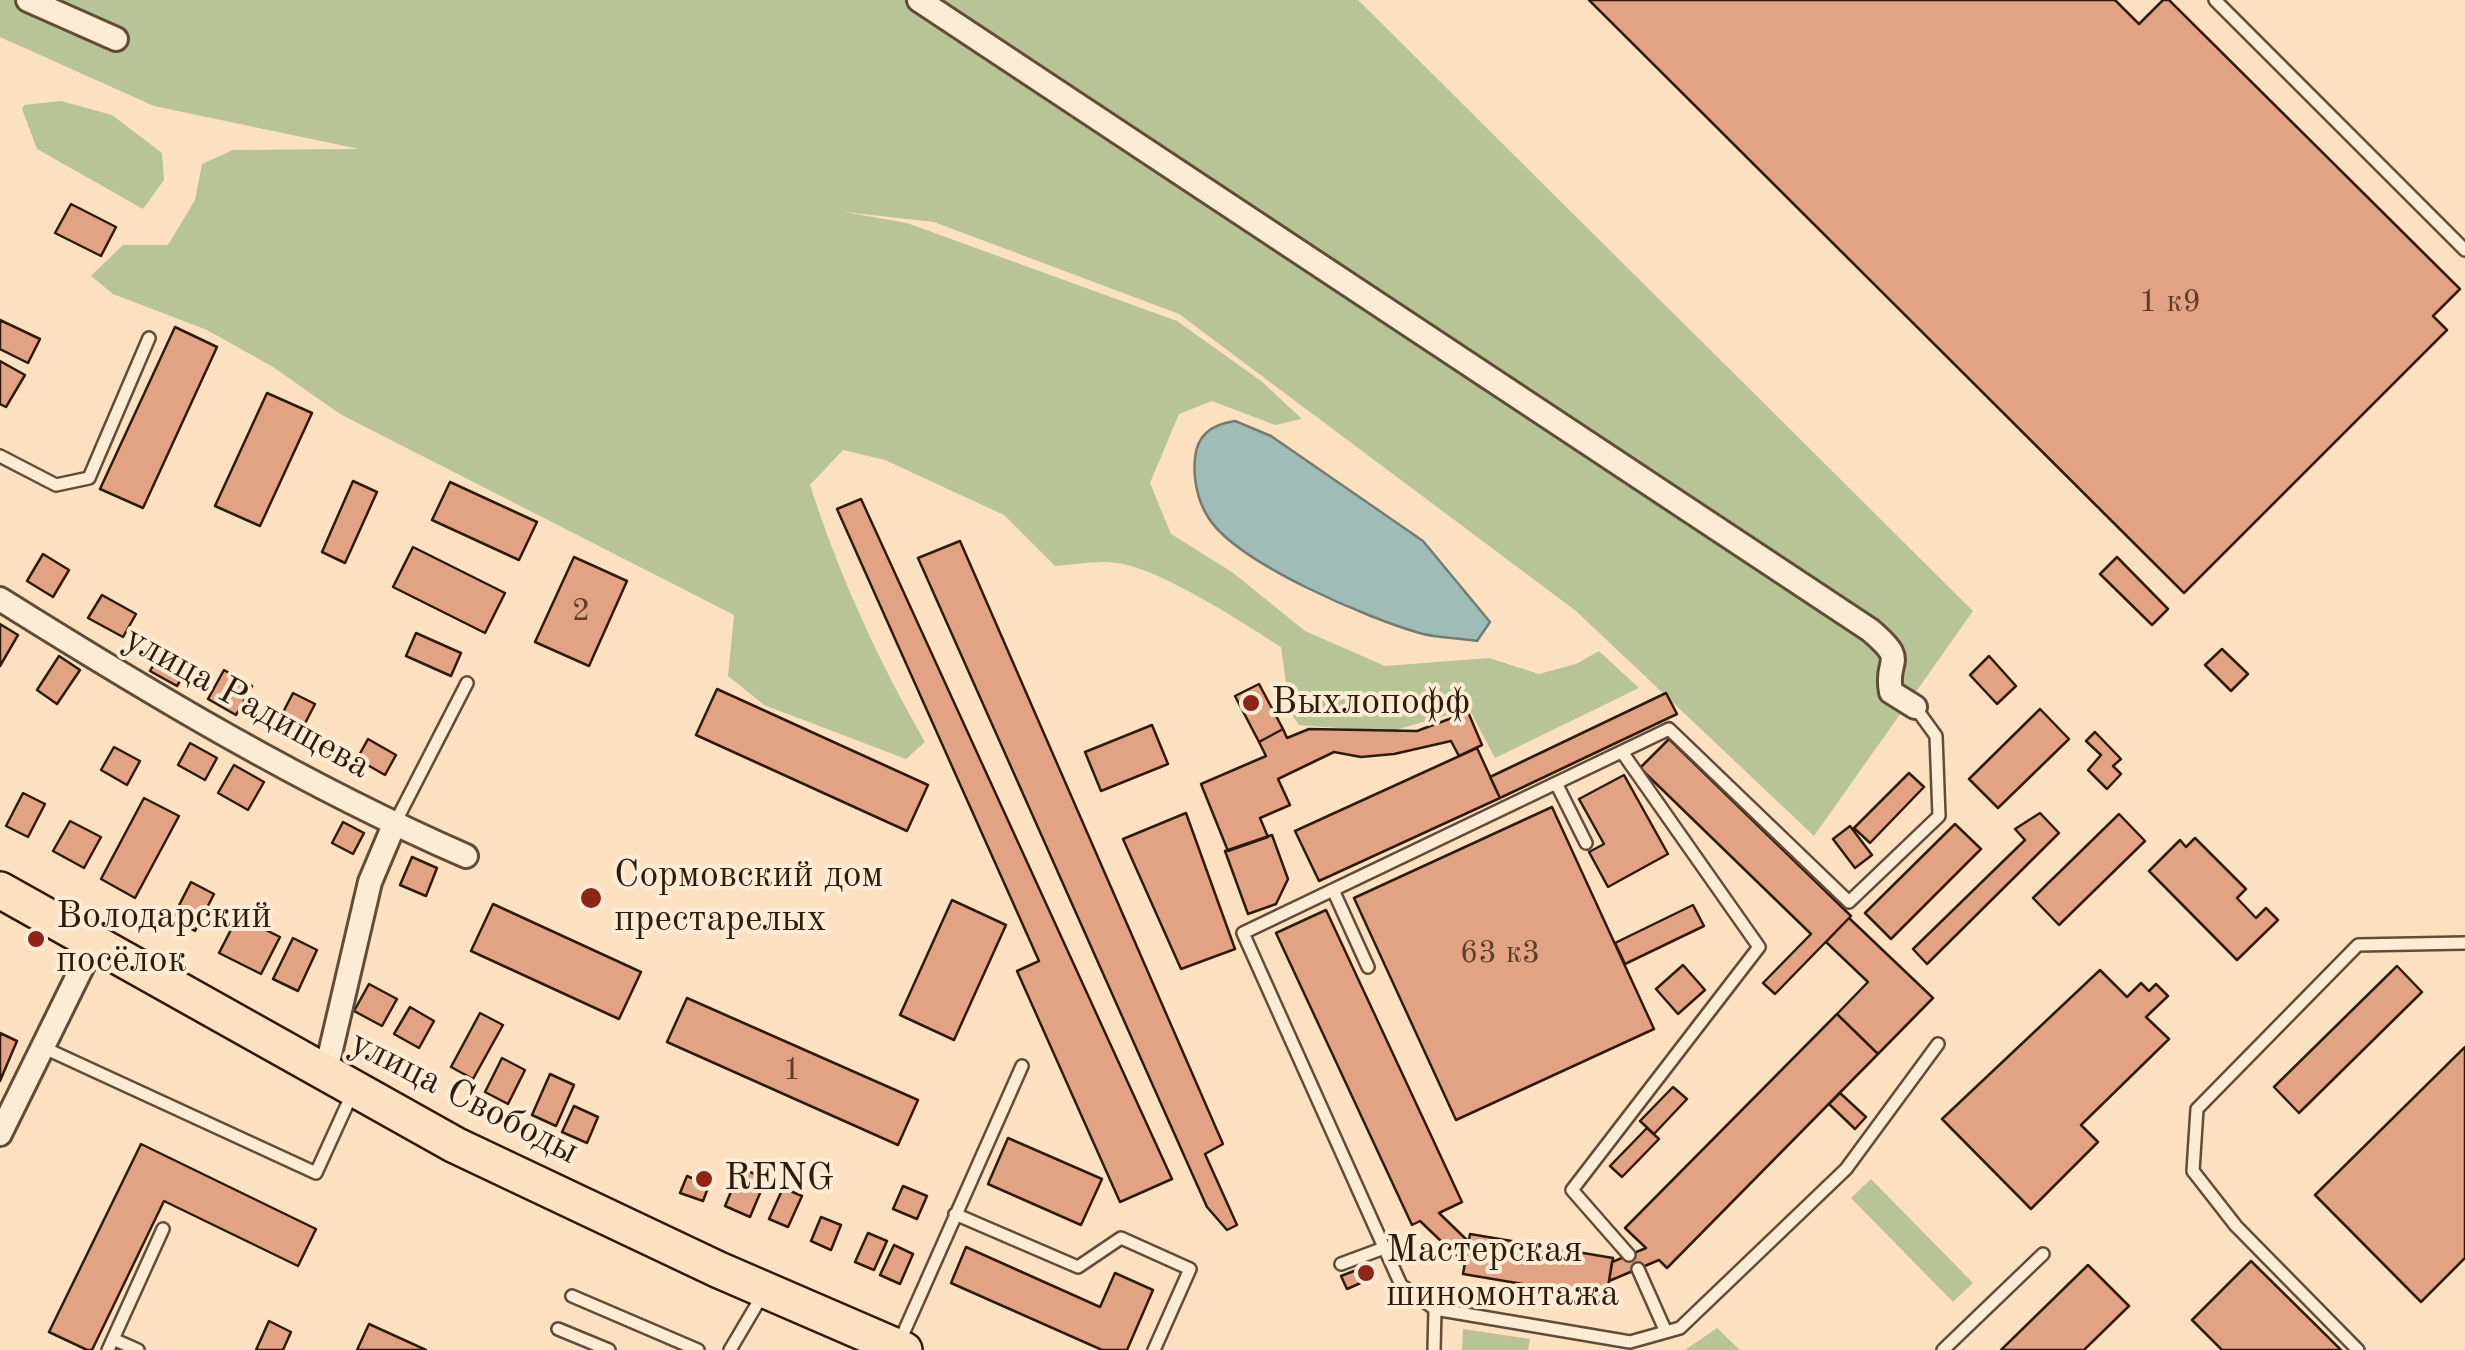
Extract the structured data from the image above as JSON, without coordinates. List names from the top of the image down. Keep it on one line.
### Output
{"streets":{"main road":["улица Свободы"],"street":["улица Радищева"]},"places":["Выхлопофф","Сормовский дом престарелых","Володарский посёлок","RENG","Мастерская шиномонтажа"],"house_numbers":["1 к9","2","63 к3","1"]}
